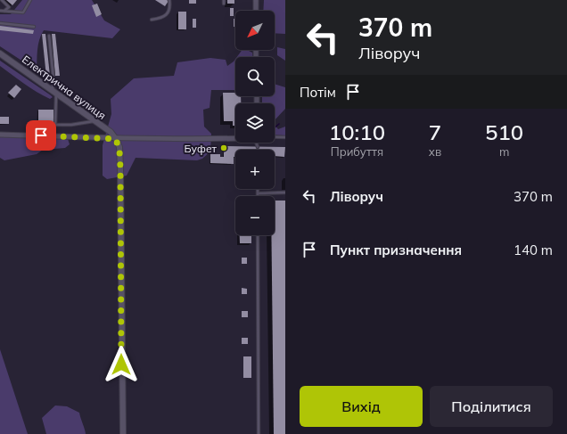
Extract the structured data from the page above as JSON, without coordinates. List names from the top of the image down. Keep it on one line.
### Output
{"streets":{"street":["Електрична вулиця"]},"places":["Буфет"],"north":"bottom left","page":{"turn":["370 m","Ліворуч"],"map_buttons":["+","−"],"then":"Потім","eta":["10:10","Прибуття","7","хв","510","m"],"list":[{"name":"Ліворуч","value":"370 m"},{"name":"Пункт призначення","value":"140 m"}],"buttons":["Вихід","Поділитися"]}}
